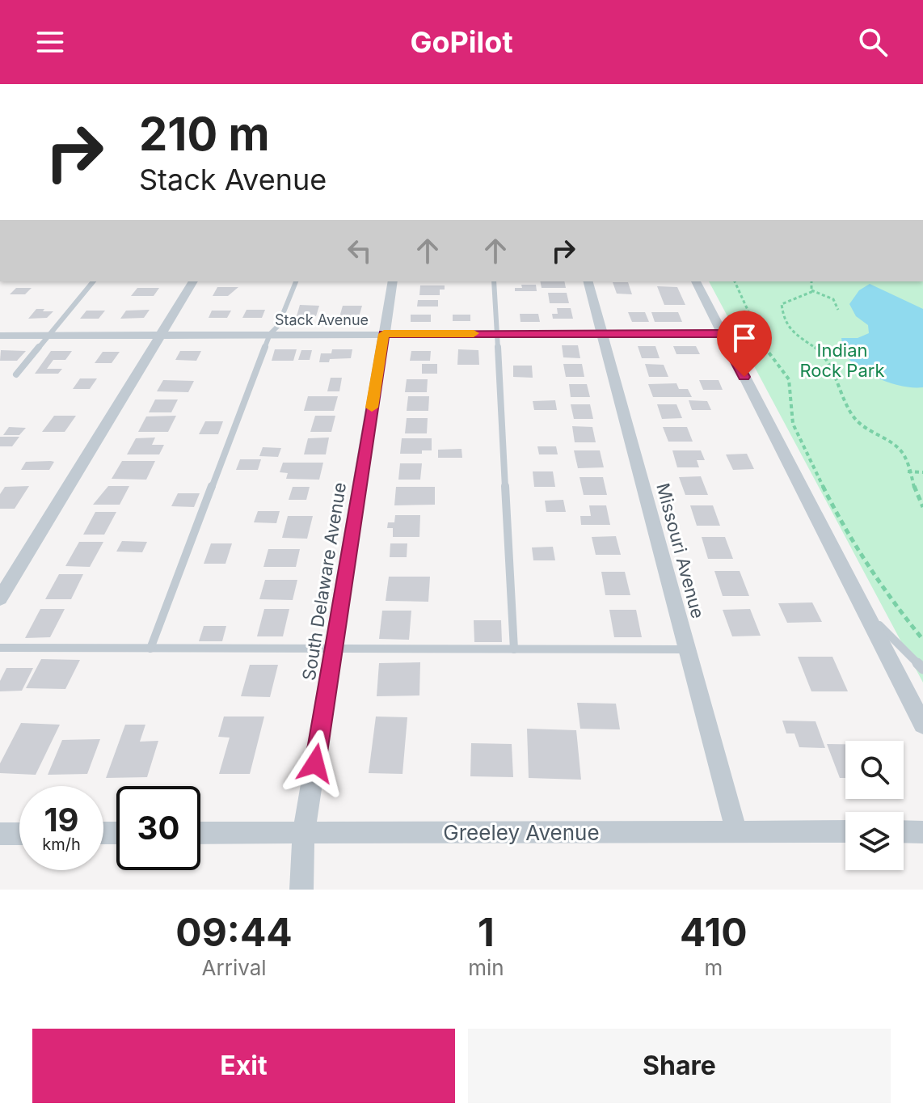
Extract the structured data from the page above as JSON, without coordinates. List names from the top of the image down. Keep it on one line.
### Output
{"streets":{"street":["Stack Avenue","Missouri Avenue","South Delaware Avenue","Greeley Avenue"]},"crossings":[["Stack Avenue","Missouri Avenue"],["Stack Avenue","South Delaware Avenue"],["Missouri Avenue","Greeley Avenue"],["South Delaware Avenue","Greeley Avenue"]],"parks":["Indian Rock Park"],"page":{"header":"GoPilot","turn":["210 m","Stack Avenue"],"speed":"19 km/h","limit":"30","eta":["09:44","Arrival","1","min","410","m"],"buttons":["Exit","Share"]}}
